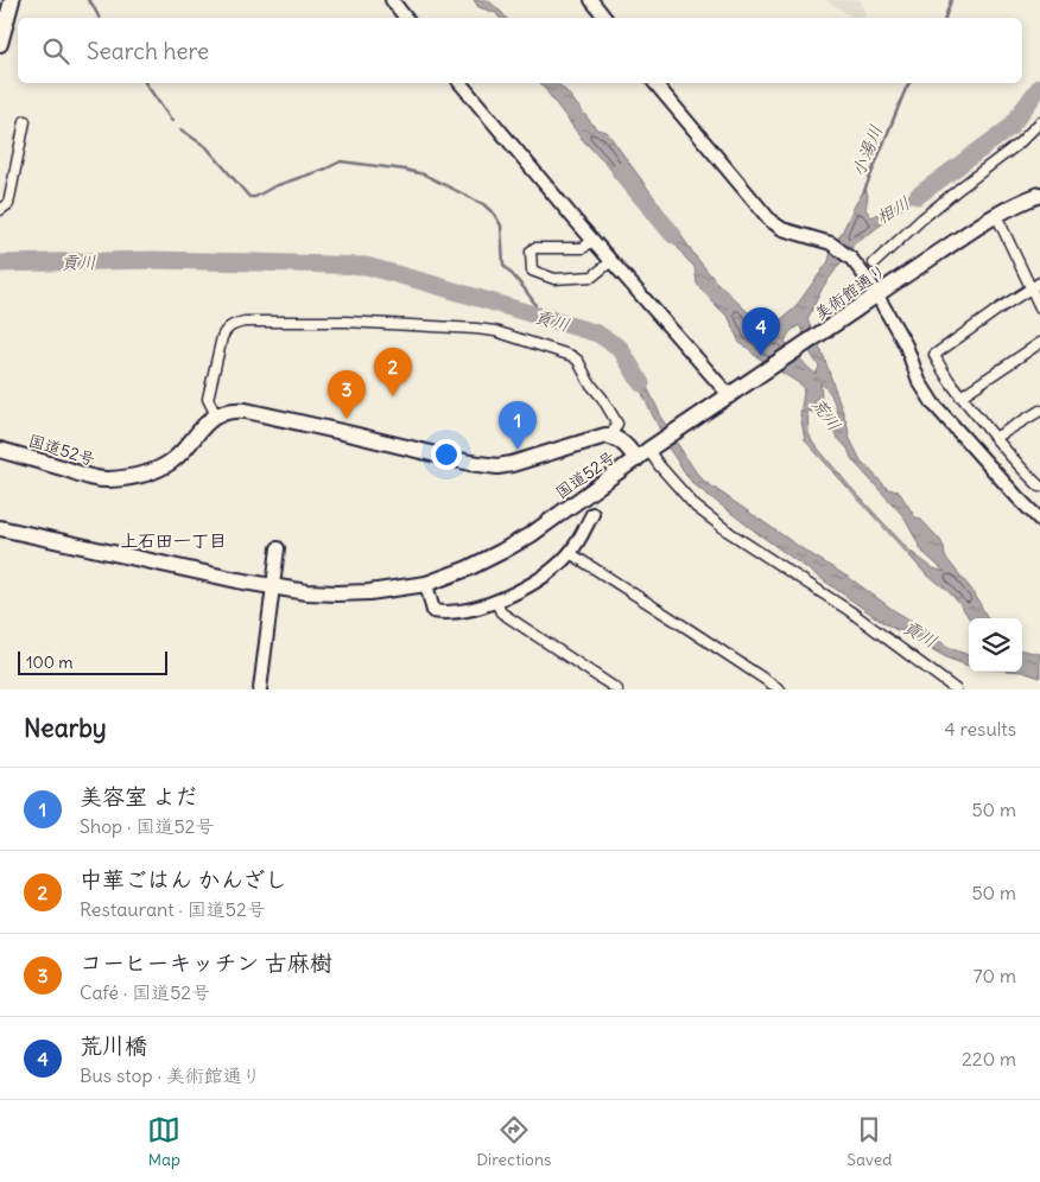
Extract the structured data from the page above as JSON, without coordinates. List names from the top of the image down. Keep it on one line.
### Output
{"streets":{"main road":["美術館通り","国道52号"]},"crossings":[["美術館通り","国道52号"]],"districts":["上石田一丁目"],"water":["小湯川","相川","貢川","荒川"],"scale_bar":"100 m","page":{"search":"Search here","pins":["4","2","3","1"],"scale":"100 m","heading":["Nearby","4 results"],"list":[{"mark":"1","name":"美容室 よだ","note":"Shop · 国道52号","value":"50 m"},{"mark":"2","name":"中華ごはん かんざし","note":"Restaurant · 国道52号","value":"50 m"},{"mark":"3","name":"コーヒーキッチン 古麻樹","note":"Café · 国道52号","value":"70 m"},{"mark":"4","name":"荒川橋","note":"Bus stop · 美術館通り","value":"220 m"}],"nav":["Map","Directions","Saved"]}}
